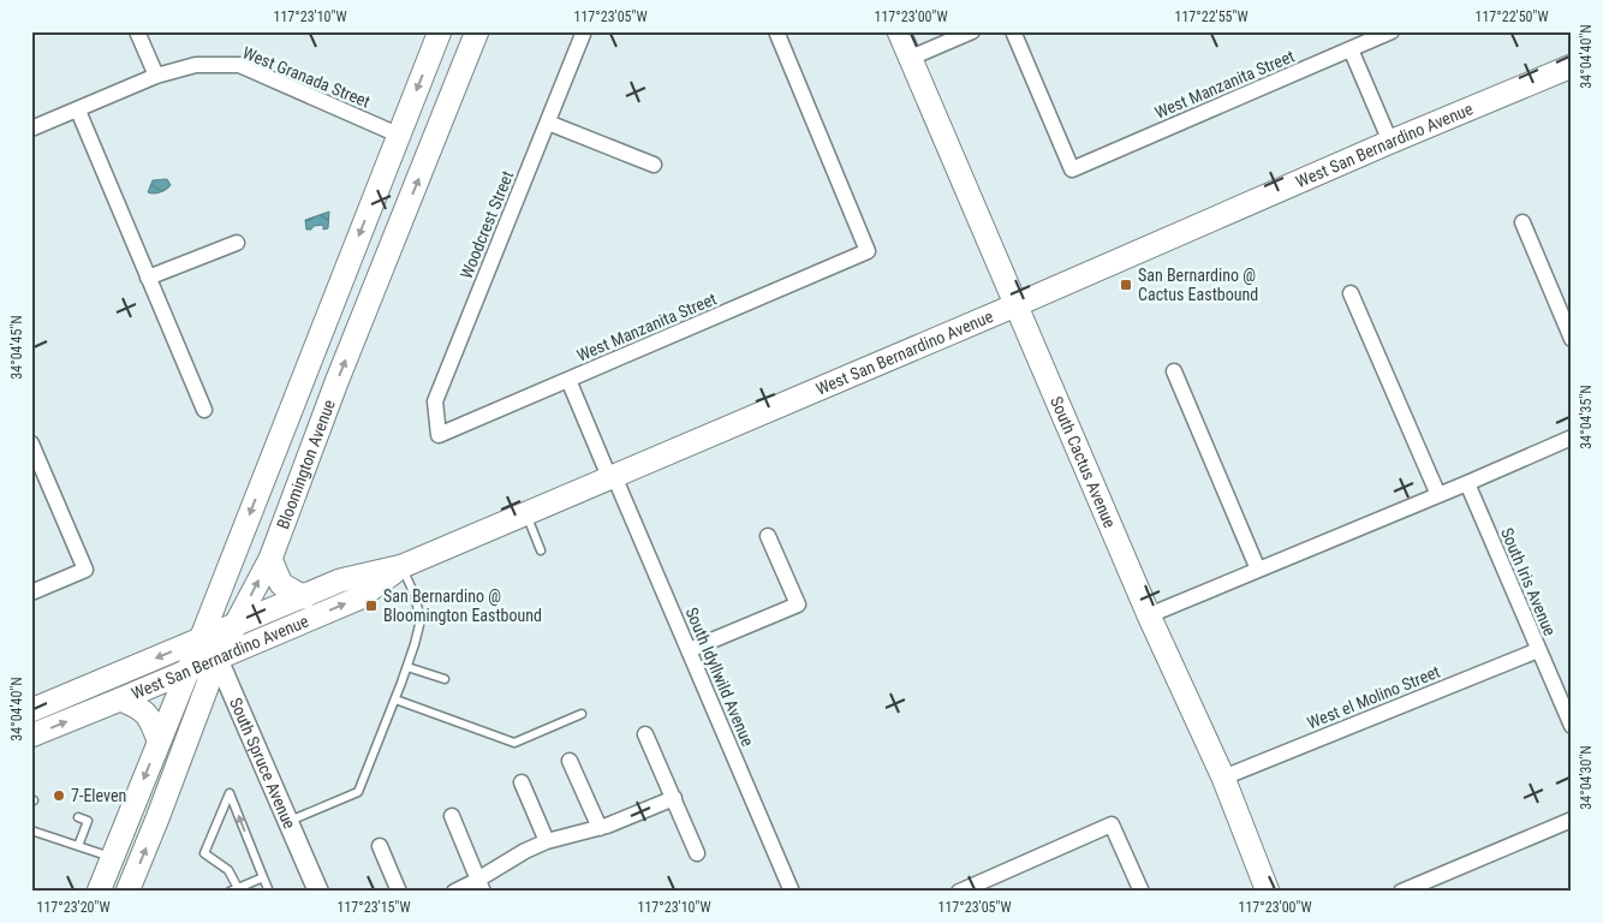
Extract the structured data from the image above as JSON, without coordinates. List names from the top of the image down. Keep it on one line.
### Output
{"streets":{"main road":["West San Bernardino Avenue","South Cactus Avenue","Bloomington Avenue"],"street":["West Granada Street","West Manzanita Street","Woodcrest Street","South Iris Avenue","South Idyllwild Avenue","West el Molino Street","South Spruce Avenue"]},"crossings":[["West Granada Street","Bloomington Avenue"],["West Manzanita Street","Woodcrest Street"],["West Manzanita Street","South Idyllwild Avenue"],["West San Bernardino Avenue","South Cactus Avenue"],["West San Bernardino Avenue","Bloomington Avenue"],["West San Bernardino Avenue","South Idyllwild Avenue"],["West San Bernardino Avenue","South Spruce Avenue"],["South Cactus Avenue","West el Molino Street"],["Bloomington Avenue","South Spruce Avenue"],["South Iris Avenue","West el Molino Street"]],"places":{"transit":["San Bernardino @ Cactus Eastbound","San Bernardino @ Bloomington Eastbound"],"other":["7-Eleven"]},"coordinates":["117°23'10\"W","117°23'05\"W","117°23'00\"W","117°22'55\"W","117°22'50\"W","34°04'40\"N","34°04'45\"N","34°04'35\"N","34°04'30\"N","117°23'20\"W","117°23'15\"W"]}
